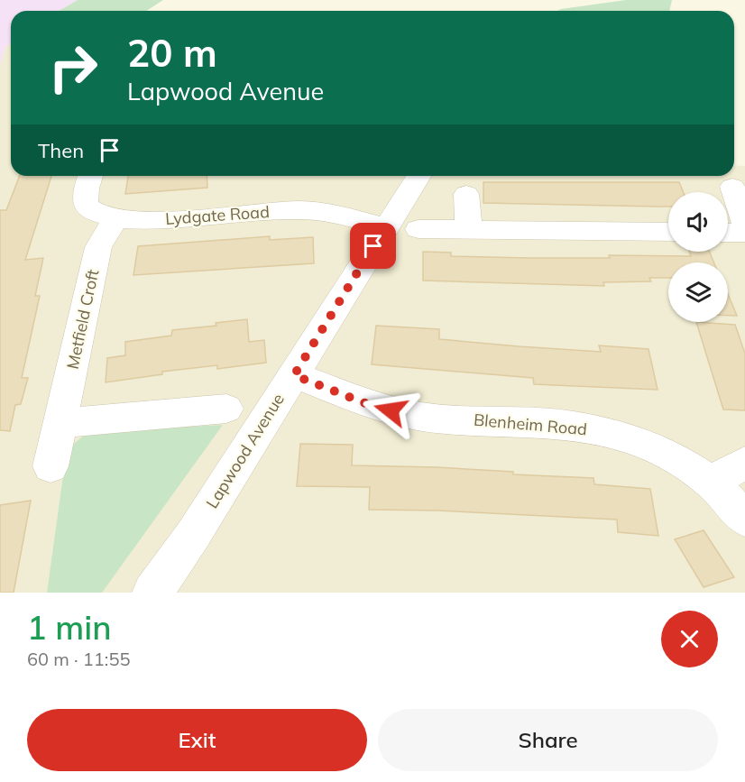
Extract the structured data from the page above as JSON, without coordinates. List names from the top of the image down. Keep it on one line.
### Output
{"streets":{"street":["Lydgate Road","Metfield Croft","Blenheim Road","Lapwood Avenue"]},"crossings":[["Lydgate Road","Metfield Croft"],["Lydgate Road","Lapwood Avenue"],["Blenheim Road","Lapwood Avenue"]],"page":{"turn":["20 m","Lapwood Avenue"],"then":"Then","heading":["1 min","60 m · 11:55"],"buttons":["Exit","Share"]}}
